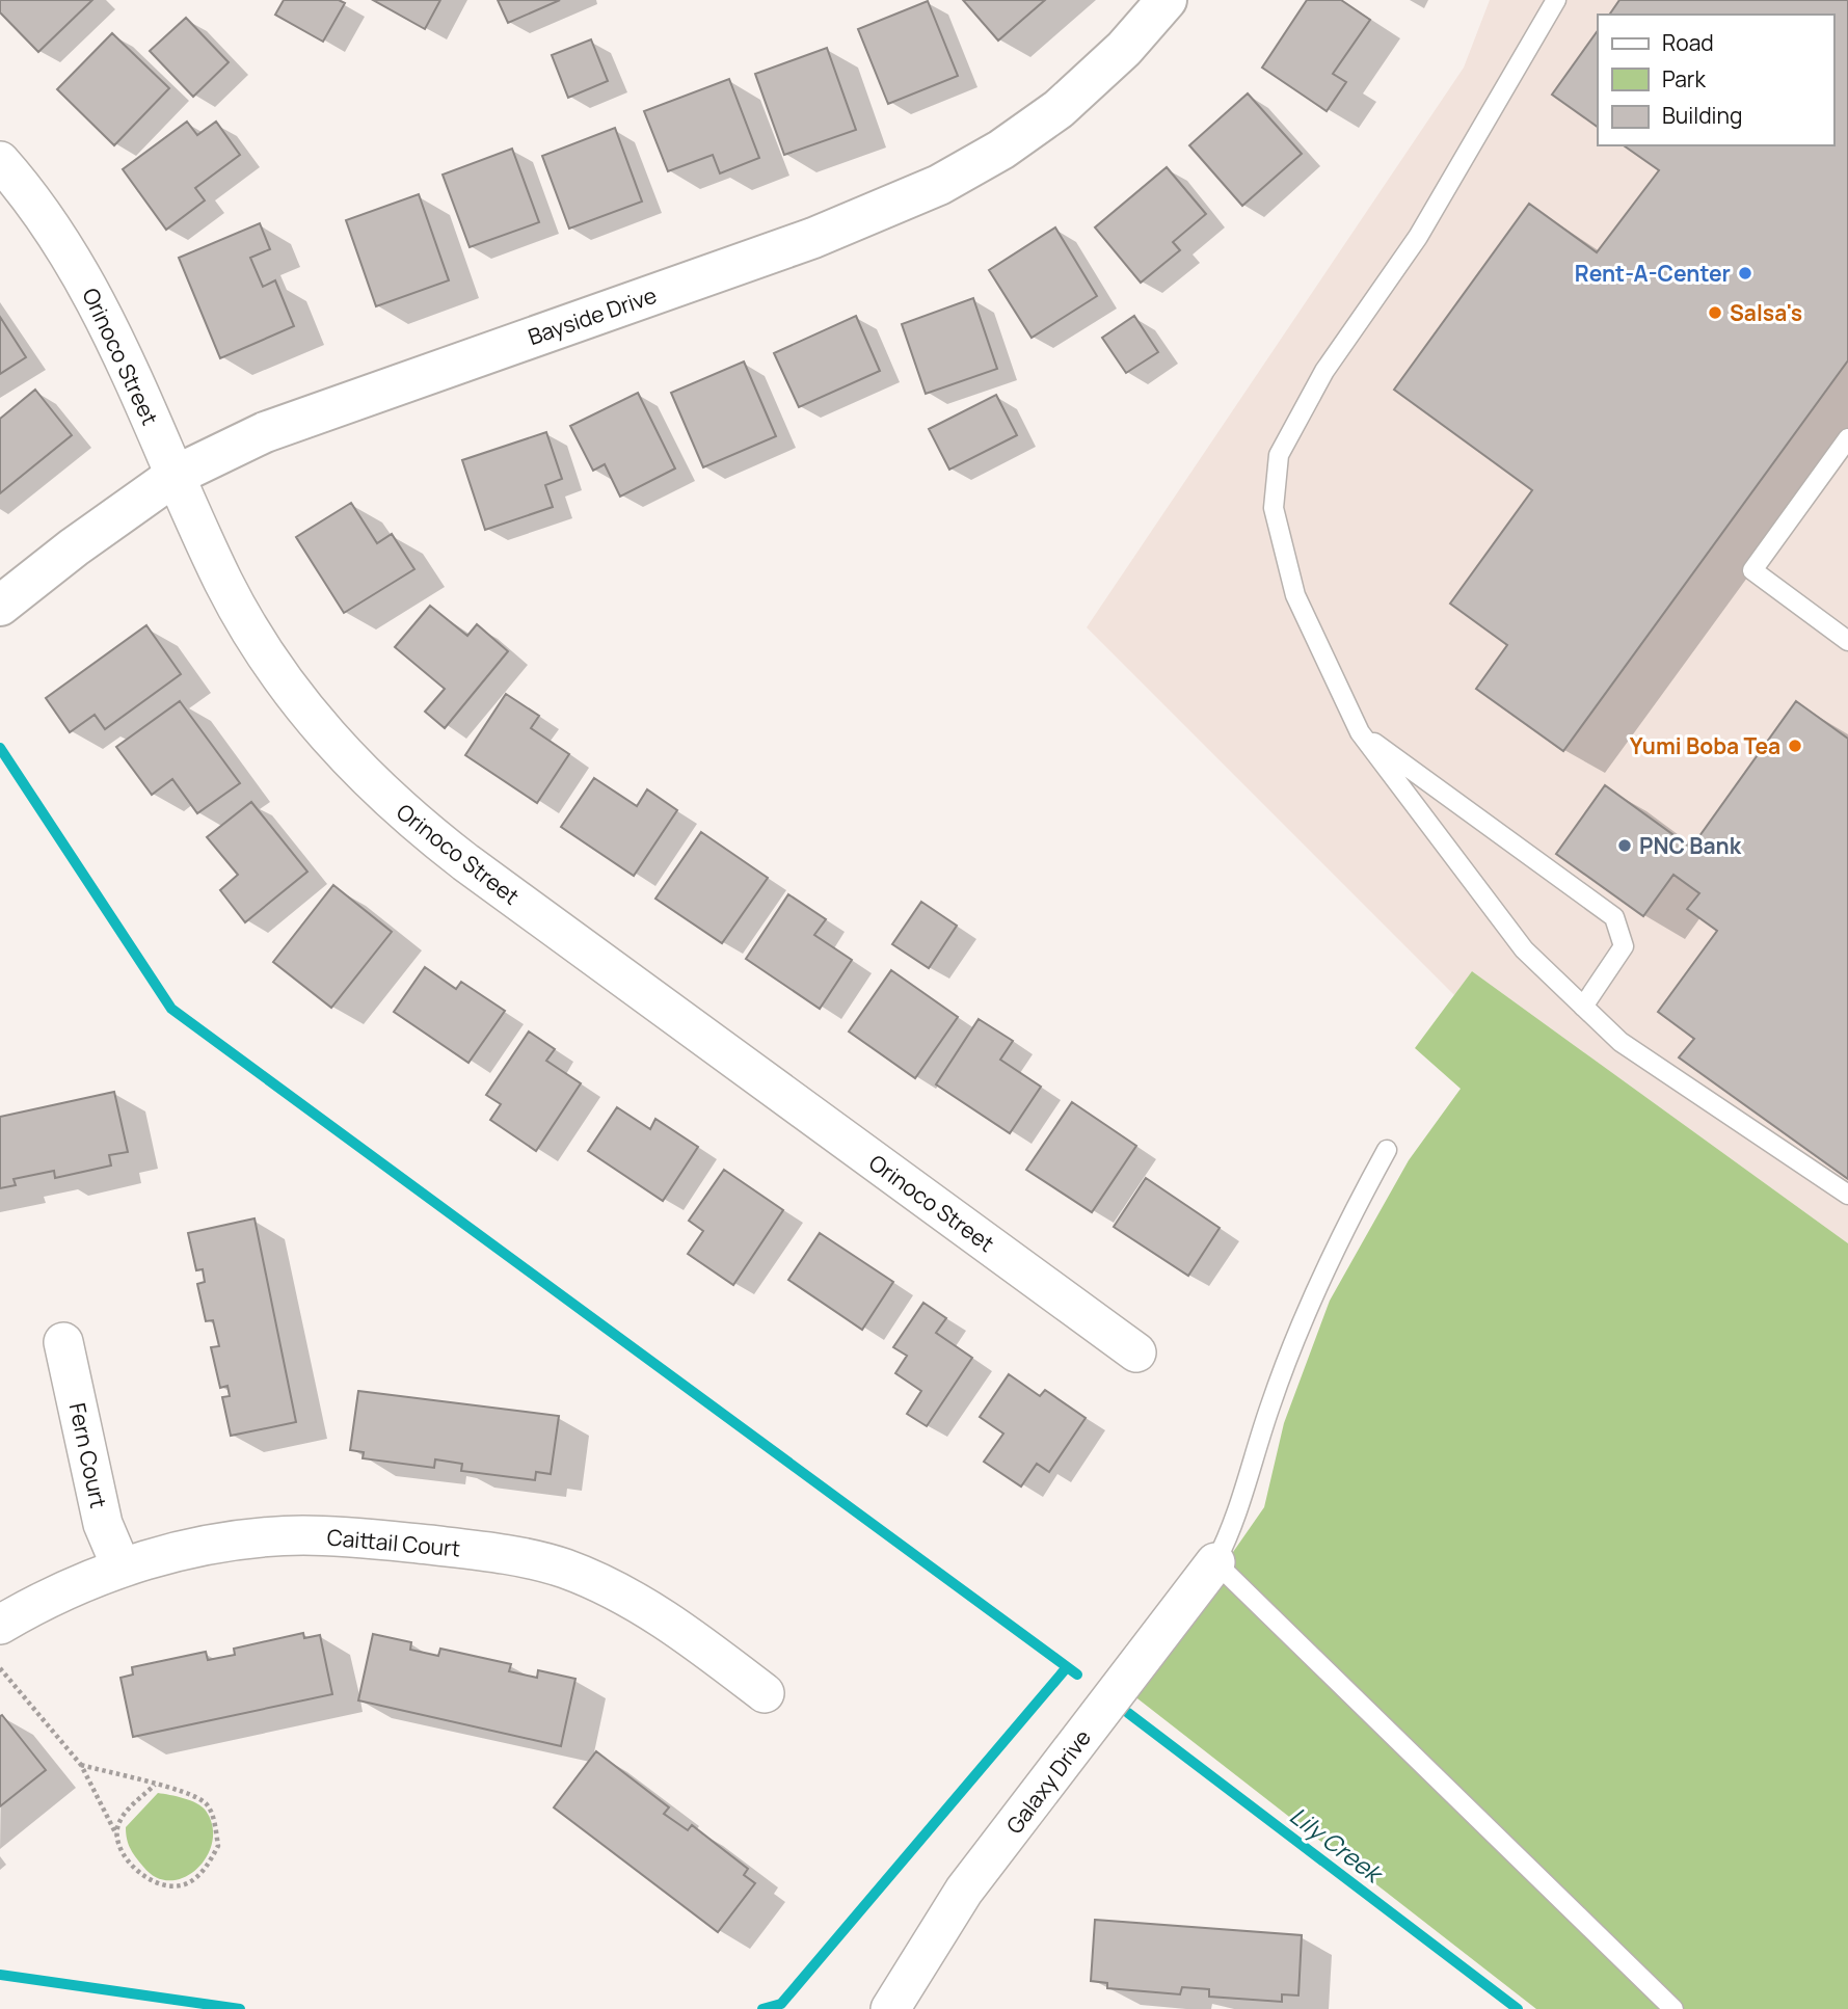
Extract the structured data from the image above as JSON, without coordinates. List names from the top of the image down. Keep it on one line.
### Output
{"streets":{"street":["Bayside Drive","Orinoco Street","Fern Court","Caittail Court","Galaxy Drive"]},"crossings":[["Bayside Drive","Orinoco Street"],["Fern Court","Caittail Court"]],"water":["Lily Creek"],"places":["Rent-A-Center","Salsa's","Yumi Boba Tea","PNC Bank"],"legend":["Road","Park","Building"]}
